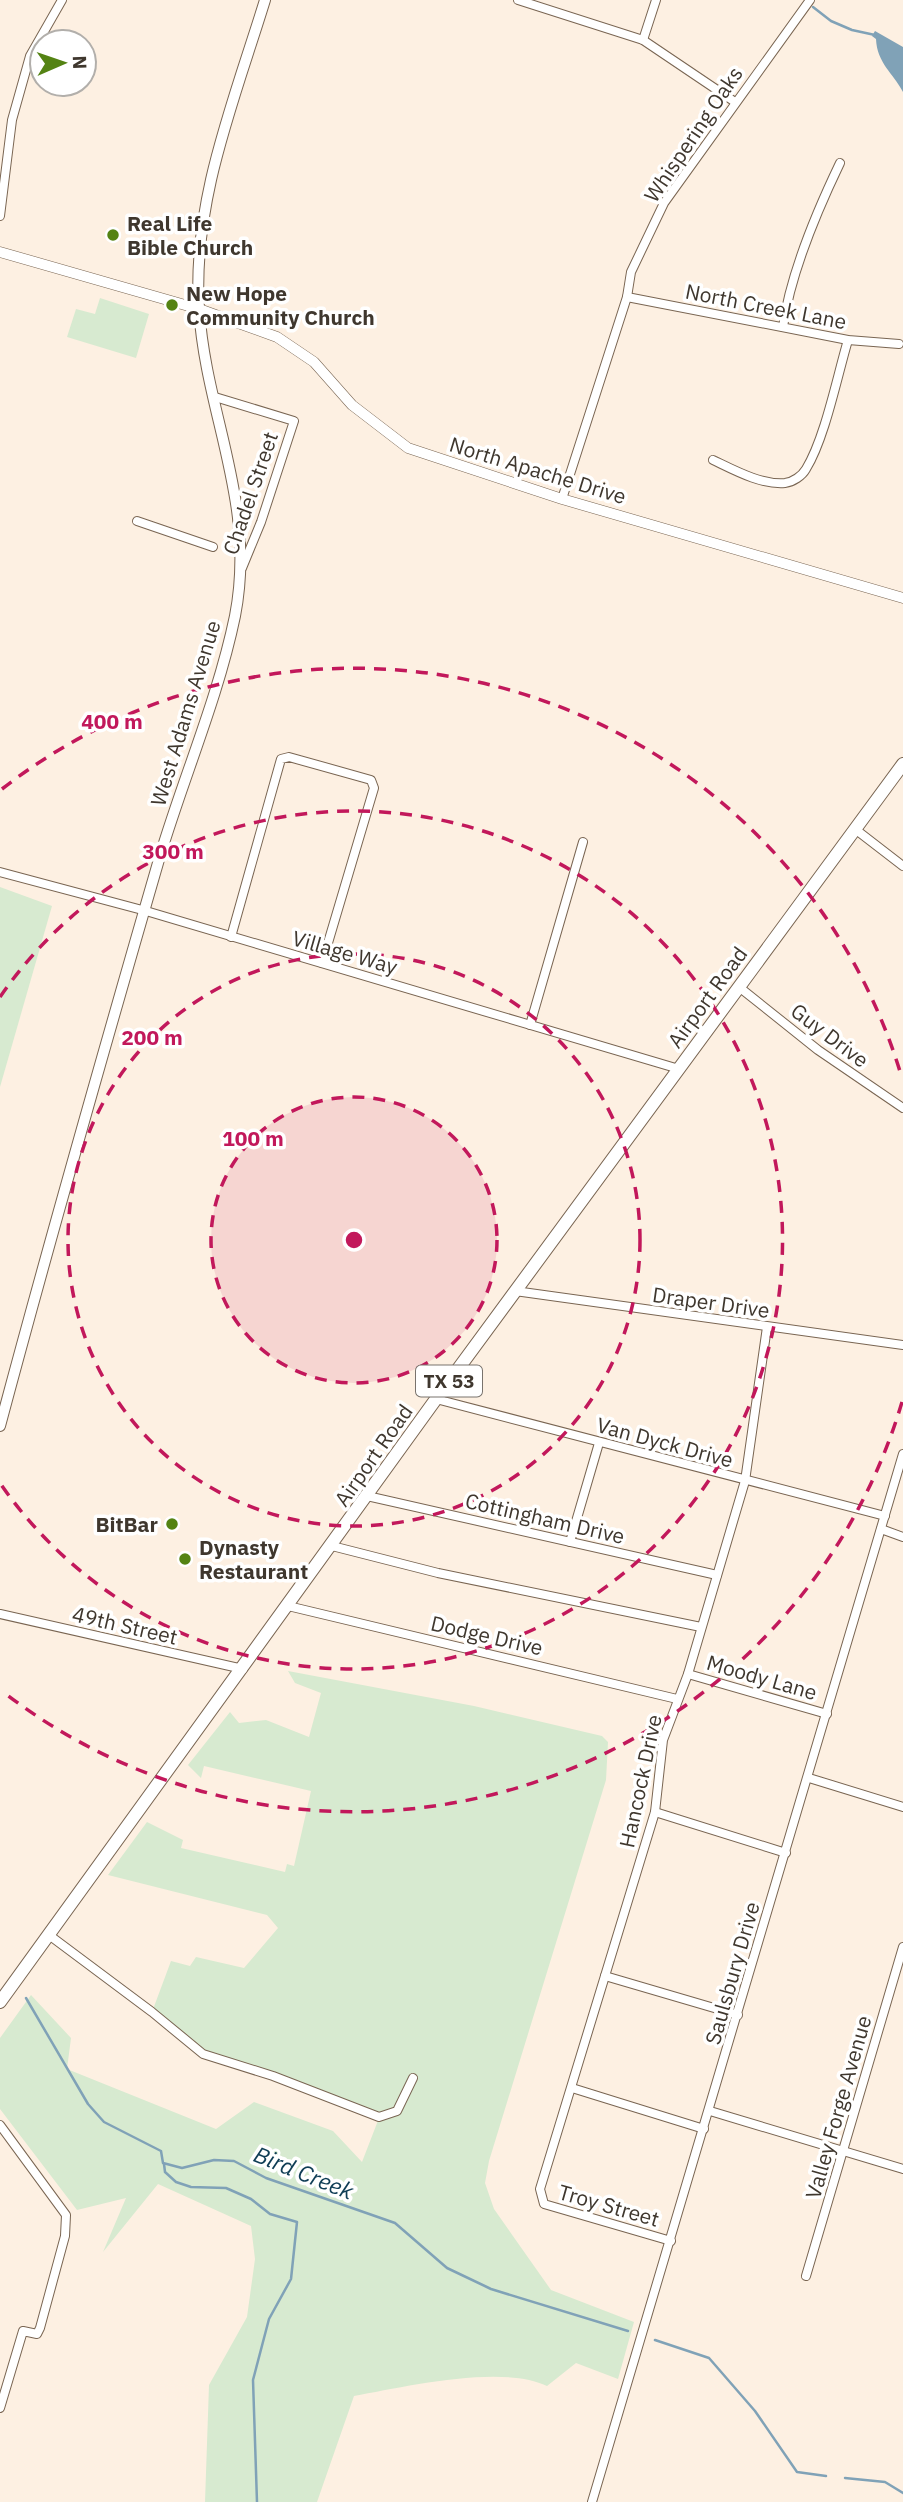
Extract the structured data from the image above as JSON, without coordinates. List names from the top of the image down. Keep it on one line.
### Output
{"streets":{"main road":["West Adams Avenue","Airport Road","TX 53"],"street":["Whispering Oaks","North Creek Lane","North Apache Drive","Chadel Street","Village Way","Guy Drive","Draper Drive","Van Dyck Drive","Cottingham Drive","49th Street","Dodge Drive","Moody Lane","Hancock Drive","Saulsbury Drive","Valley Forge Avenue","Troy Street"]},"crossings":[["Whispering Oaks","North Creek Lane"],["Whispering Oaks","North Apache Drive"],["North Apache Drive","West Adams Avenue"],["Chadel Street","West Adams Avenue"],["West Adams Avenue","Village Way"],["Village Way","Airport Road"],["Airport Road","Guy Drive"],["Airport Road","Draper Drive"],["Airport Road","Van Dyck Drive"],["Airport Road","Cottingham Drive"],["Airport Road","49th Street"],["Airport Road","Dodge Drive"],["Draper Drive","Hancock Drive"],["Van Dyck Drive","Hancock Drive"],["Van Dyck Drive","Saulsbury Drive"],["Cottingham Drive","Hancock Drive"],["Dodge Drive","Hancock Drive"],["Moody Lane","Hancock Drive"],["Moody Lane","Saulsbury Drive"],["Hancock Drive","Troy Street"],["Saulsbury Drive","Troy Street"]],"water":["Bird Creek"],"places":["Real Life Bible Church","New Hope Community Church","BitBar","Dynasty Restaurant"],"north":"right","rings":["400 m","300 m","200 m","100 m"]}
